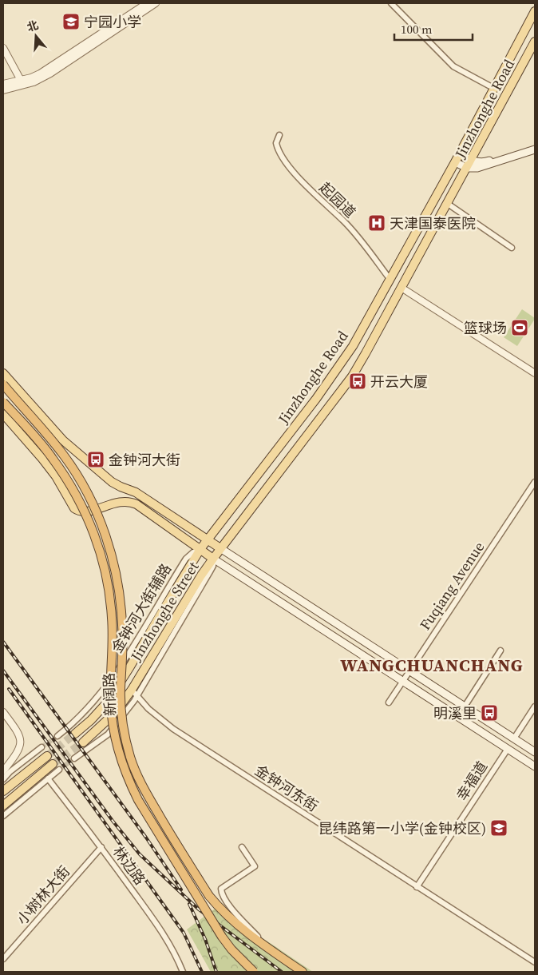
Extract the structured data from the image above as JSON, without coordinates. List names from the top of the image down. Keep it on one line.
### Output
{"streets":{"highway":["新阔路"],"main road":["Jinzhonghe Road","Jinzhonghe Street"],"street":["起园道","Fuqiang Avenue","金钟河大街辅路","幸福道","金钟河东街","林边路","小树林大街"]},"crossings":[["Jinzhonghe Road","起园道"],["Jinzhonghe Road","金钟河大街辅路"],["Jinzhonghe Road","Jinzhonghe Street"],["Jinzhonghe Street","金钟河东街"],["幸福道","金钟河东街"],["林边路","小树林大街"]],"districts":["WANGCHUANCHANG"],"places":{"school or university":["宁园小学","昆纬路第一小学(金钟校区)"],"hospital":["天津国泰医院"],"sports":["篮球场"],"bus stop":["开云大厦","金钟河大街","明溪里"]},"scale_bar":"100 m","north":"top"}
